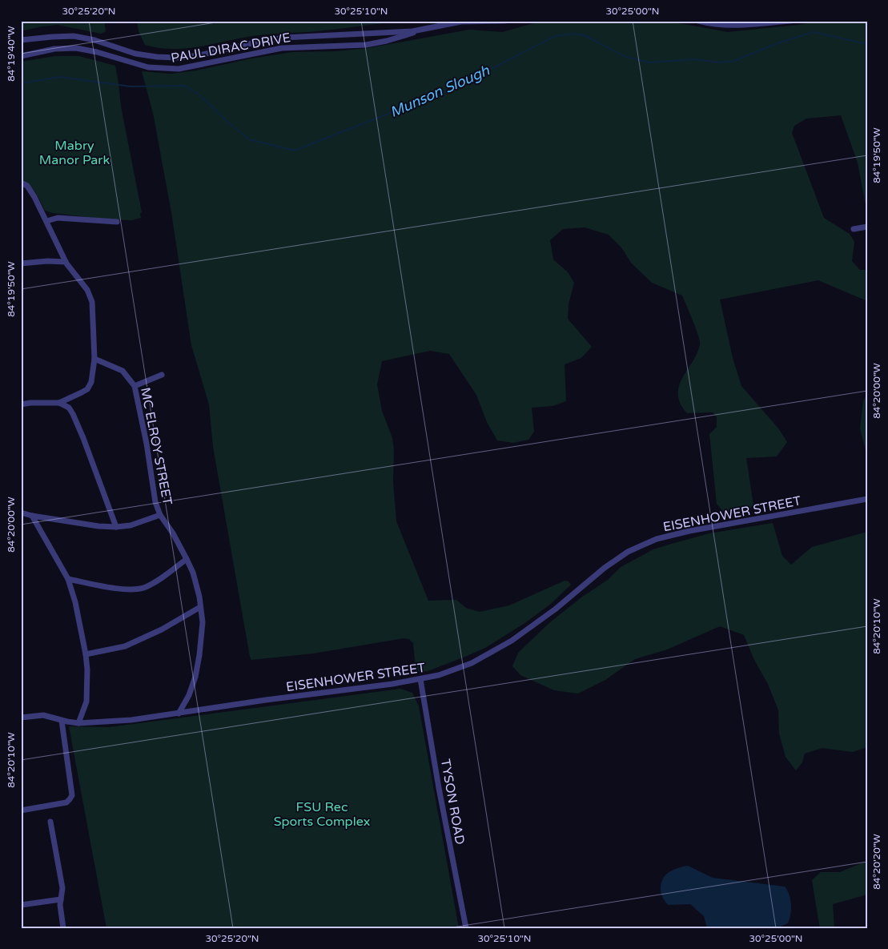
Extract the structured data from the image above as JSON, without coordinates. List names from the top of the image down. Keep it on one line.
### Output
{"streets":{"street":["PAUL DIRAC DRIVE","MC ELROY STREET","EISENHOWER STREET","TYSON ROAD"]},"crossings":[["MC ELROY STREET","EISENHOWER STREET"],["EISENHOWER STREET","TYSON ROAD"]],"water":["Munson Slough"],"parks":["Mabry Manor Park","FSU Rec Sports Complex"],"coordinates":["30°25'20\"N","30°25'10\"N","30°25'00\"N","84°19'40\"W","84°19'50\"W","84°20'00\"W","84°20'10\"W","84°20'20\"W"]}
